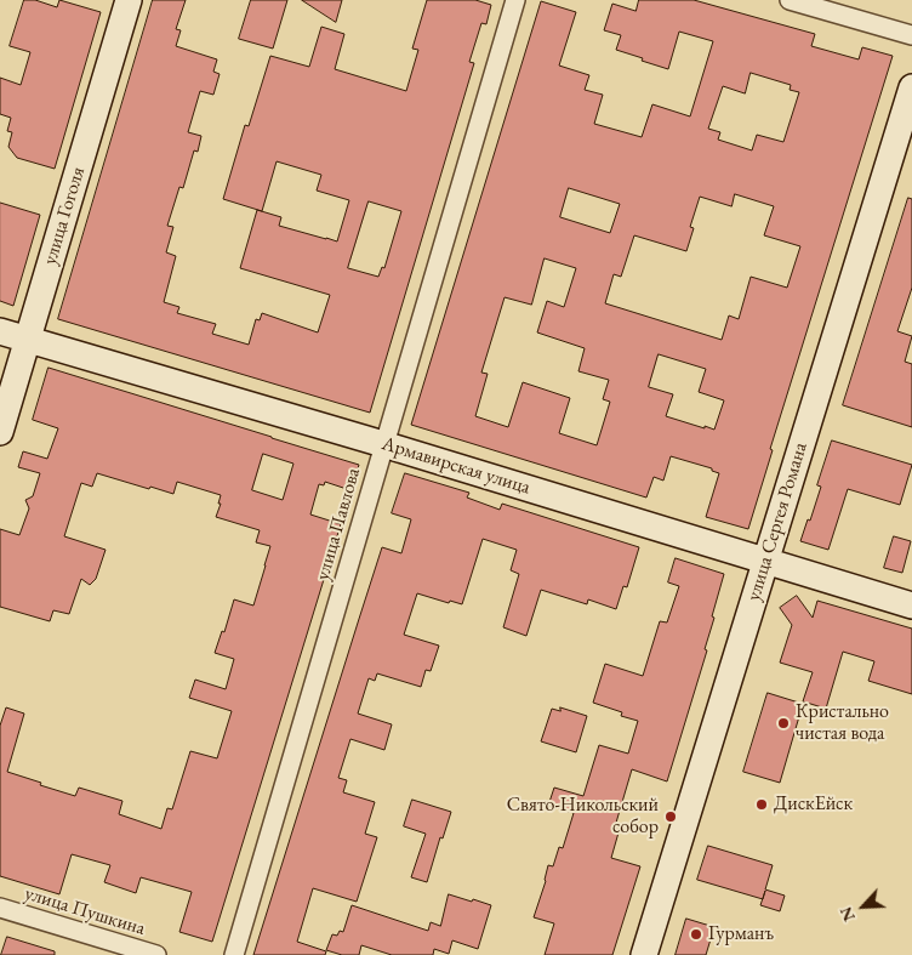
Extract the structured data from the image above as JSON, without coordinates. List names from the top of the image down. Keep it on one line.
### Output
{"streets":{"street":["улица Гоголя","Армавирская улица","улица Сергея Романа","улица Павлова","улица Пушкина"]},"crossings":[["улица Гоголя","Армавирская улица"],["Армавирская улица","улица Сергея Романа"],["Армавирская улица","улица Павлова"]],"places":["Кристально чистая вода","ДискЕйск","Свято-Никольский собор","Гурманъ"],"north":"bottom left"}
